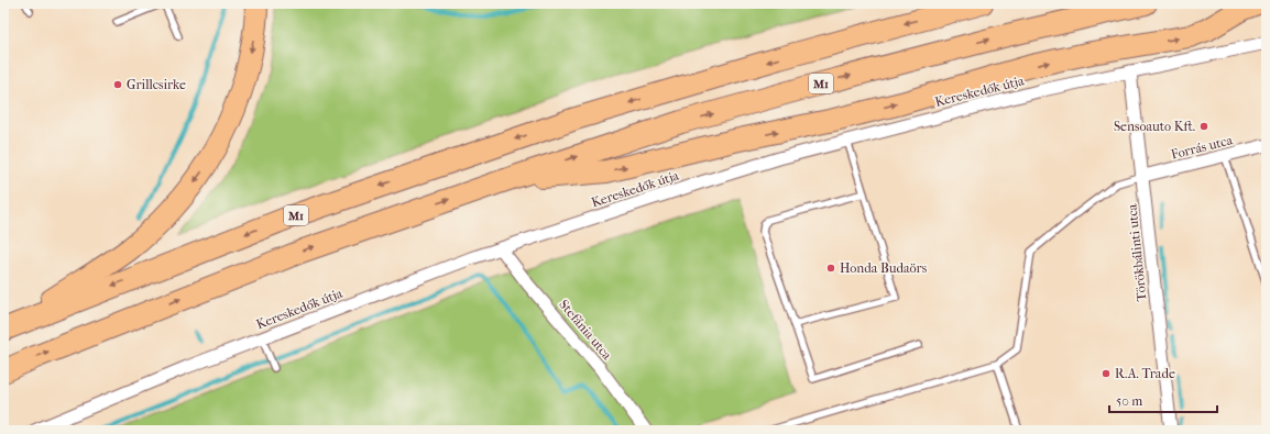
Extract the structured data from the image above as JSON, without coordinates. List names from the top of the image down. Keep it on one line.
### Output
{"streets":{"highway":["M1"],"street":["Kereskedők útja","Forrás utca","Törökbálinti utca","Stefánia utca"]},"crossings":[["Kereskedők útja","Törökbálinti utca"],["Kereskedők útja","Stefánia utca"],["Forrás utca","Törökbálinti utca"]],"places":["Grillcsirke","Sensoauto Kft.","Honda Budaörs","R.A. Trade"],"scale_bar":"50 m"}
